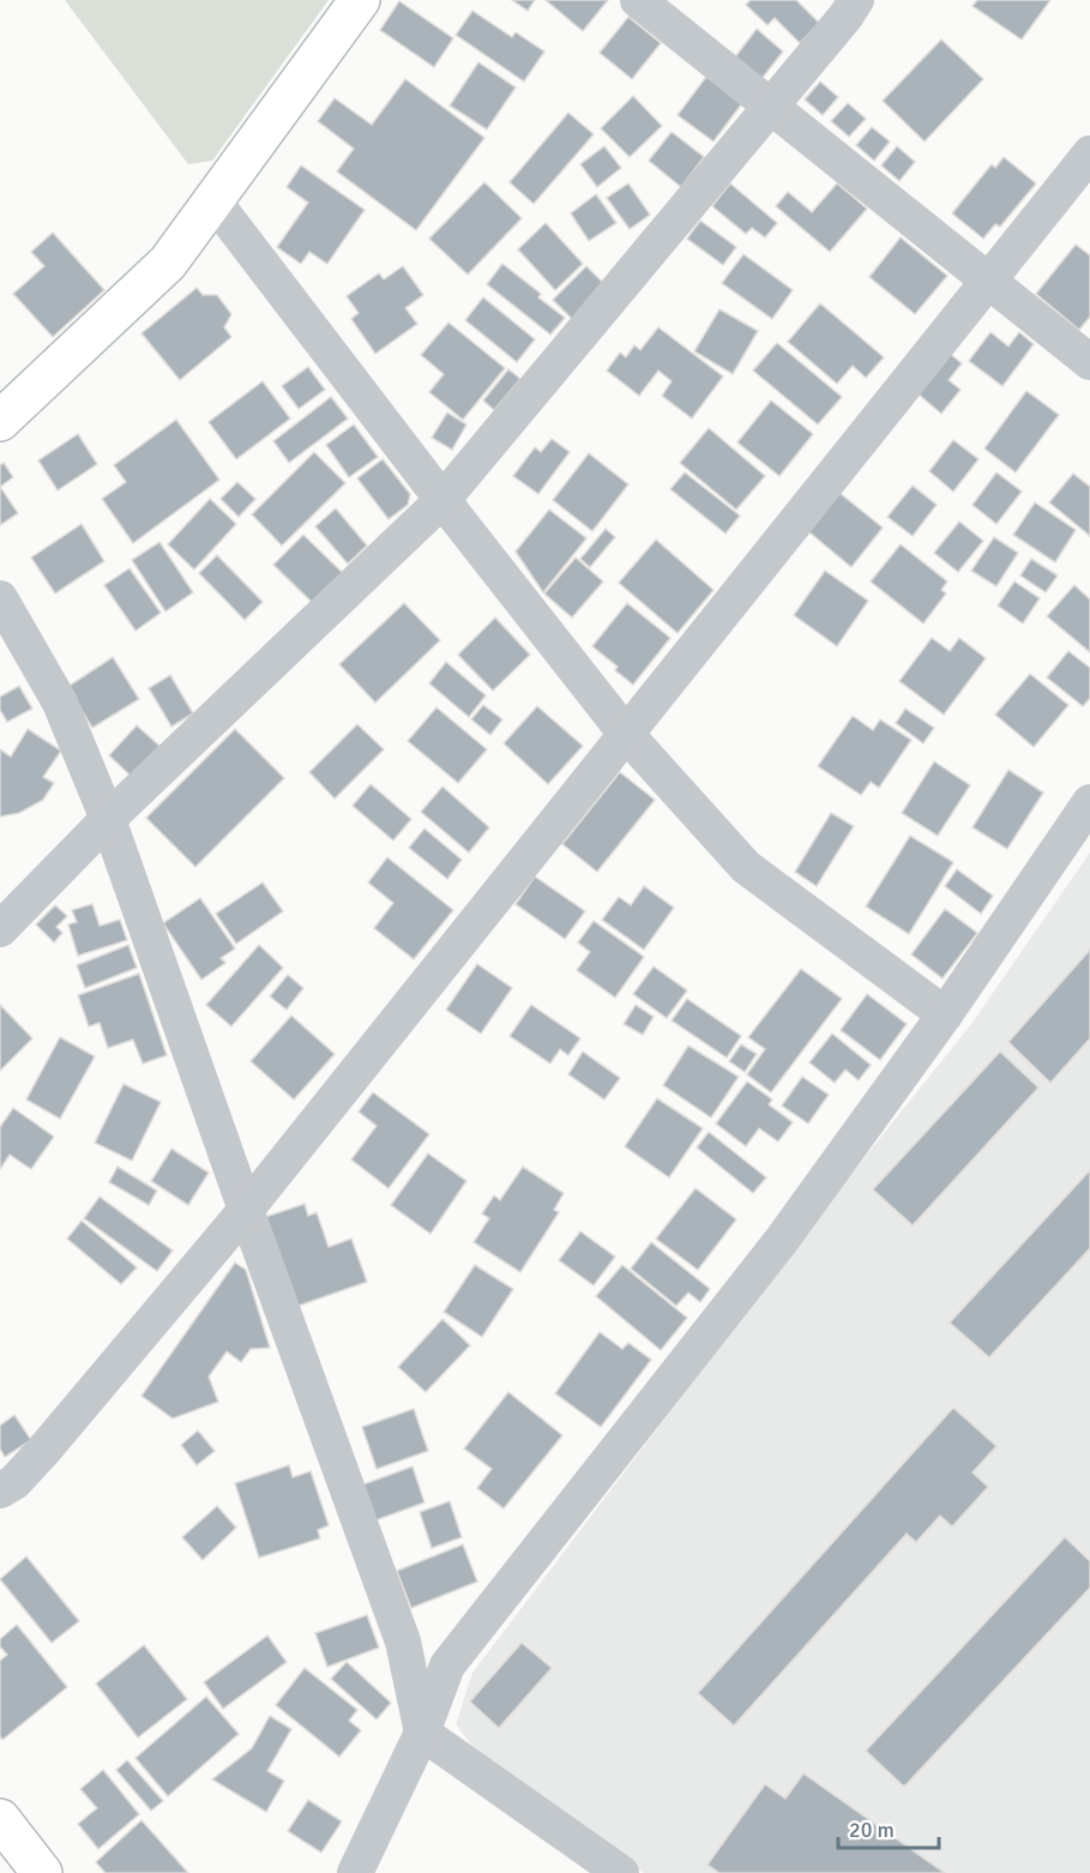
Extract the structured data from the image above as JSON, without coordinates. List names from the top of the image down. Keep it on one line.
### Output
{"scale_bar":"20 m"}
